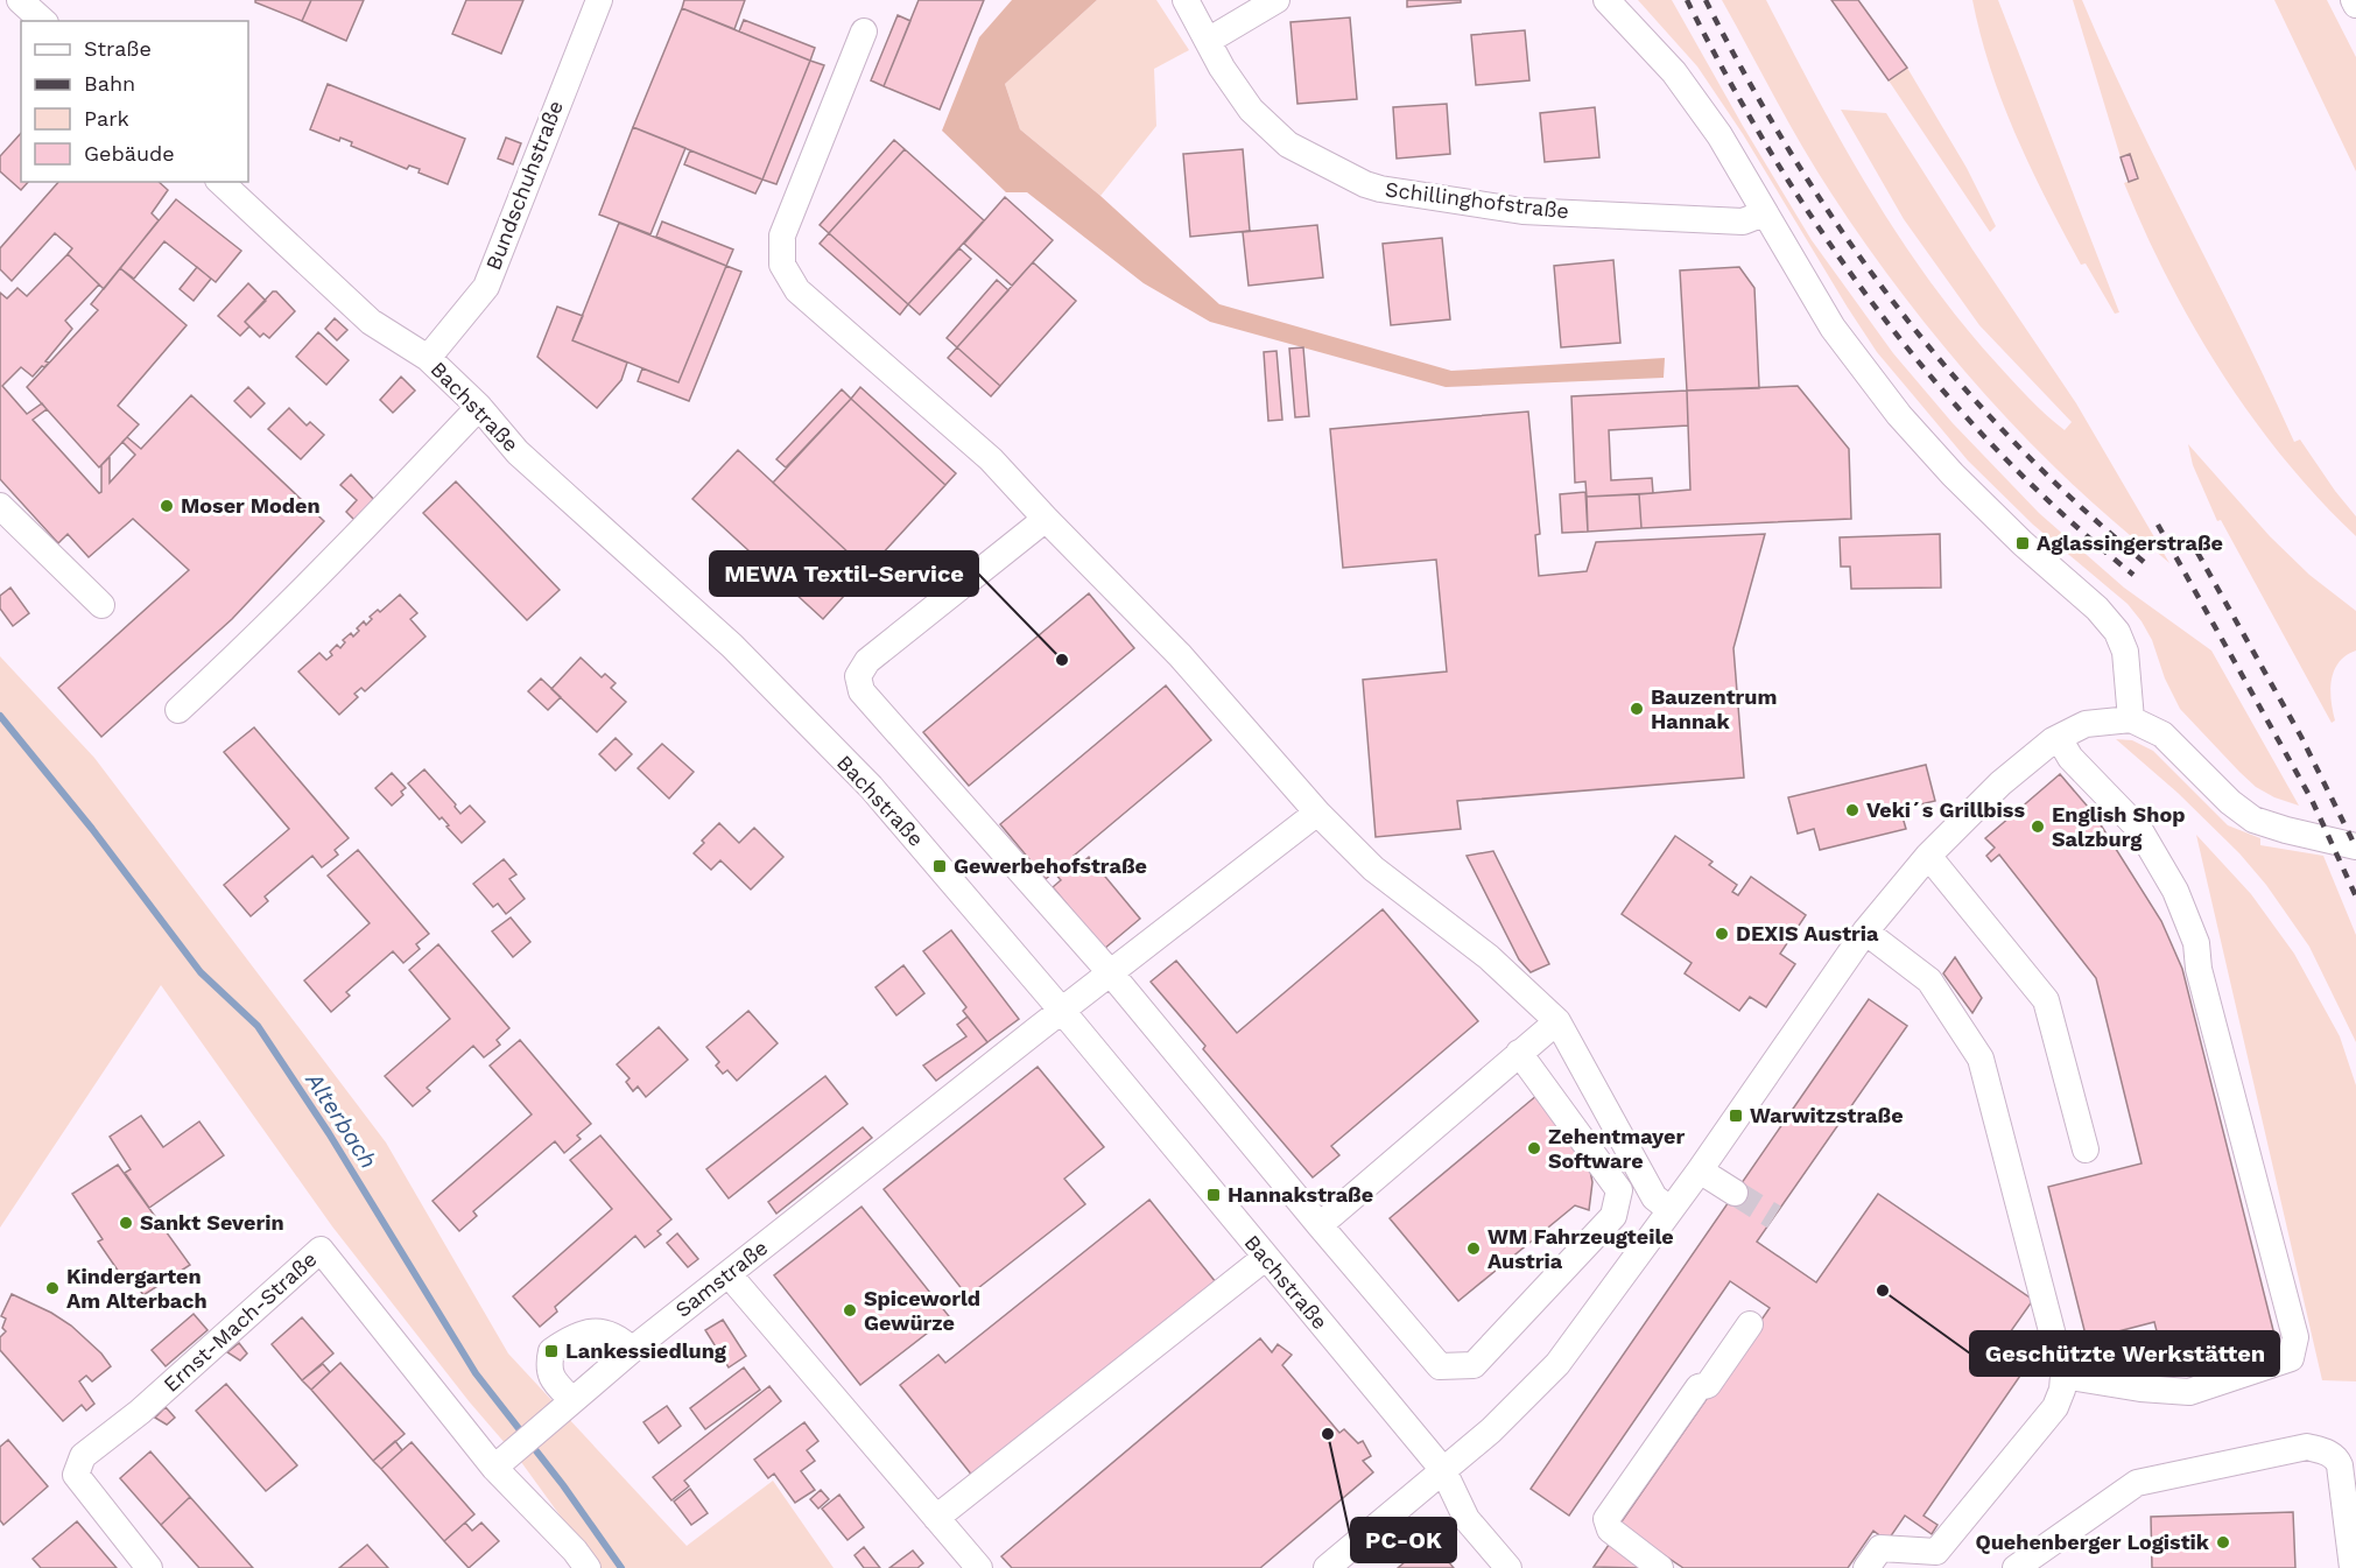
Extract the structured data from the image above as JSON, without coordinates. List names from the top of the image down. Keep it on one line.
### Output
{"streets":{"street":["Bundschuhstraße","Schillinghofstraße","Bachstraße","Samstraße","Ernst-Mach-Straße"]},"crossings":[["Bundschuhstraße","Bachstraße"],["Bachstraße","Samstraße"],["Samstraße","Ernst-Mach-Straße"]],"water":["Alterbach"],"places":{"other":["Moser Moden","MEWA Textil-Service","Bauzentrum Hannak","Veki´s Grillbiss","English Shop Salzburg","DEXIS Austria","Zehentmayer Software","Sankt Severin","WM Fahrzeugteile Austria","Kindergarten Am Alterbach","Geschützte Werkstätten","Spiceworld Gewürze","PC-OK","Quehenberger Logistik"],"transit":["Aglassingerstraße","Gewerbehofstraße","Warwitzstraße","Hannakstraße","Lankessiedlung"]},"legend":["Straße","Bahn","Park","Gebäude"]}
